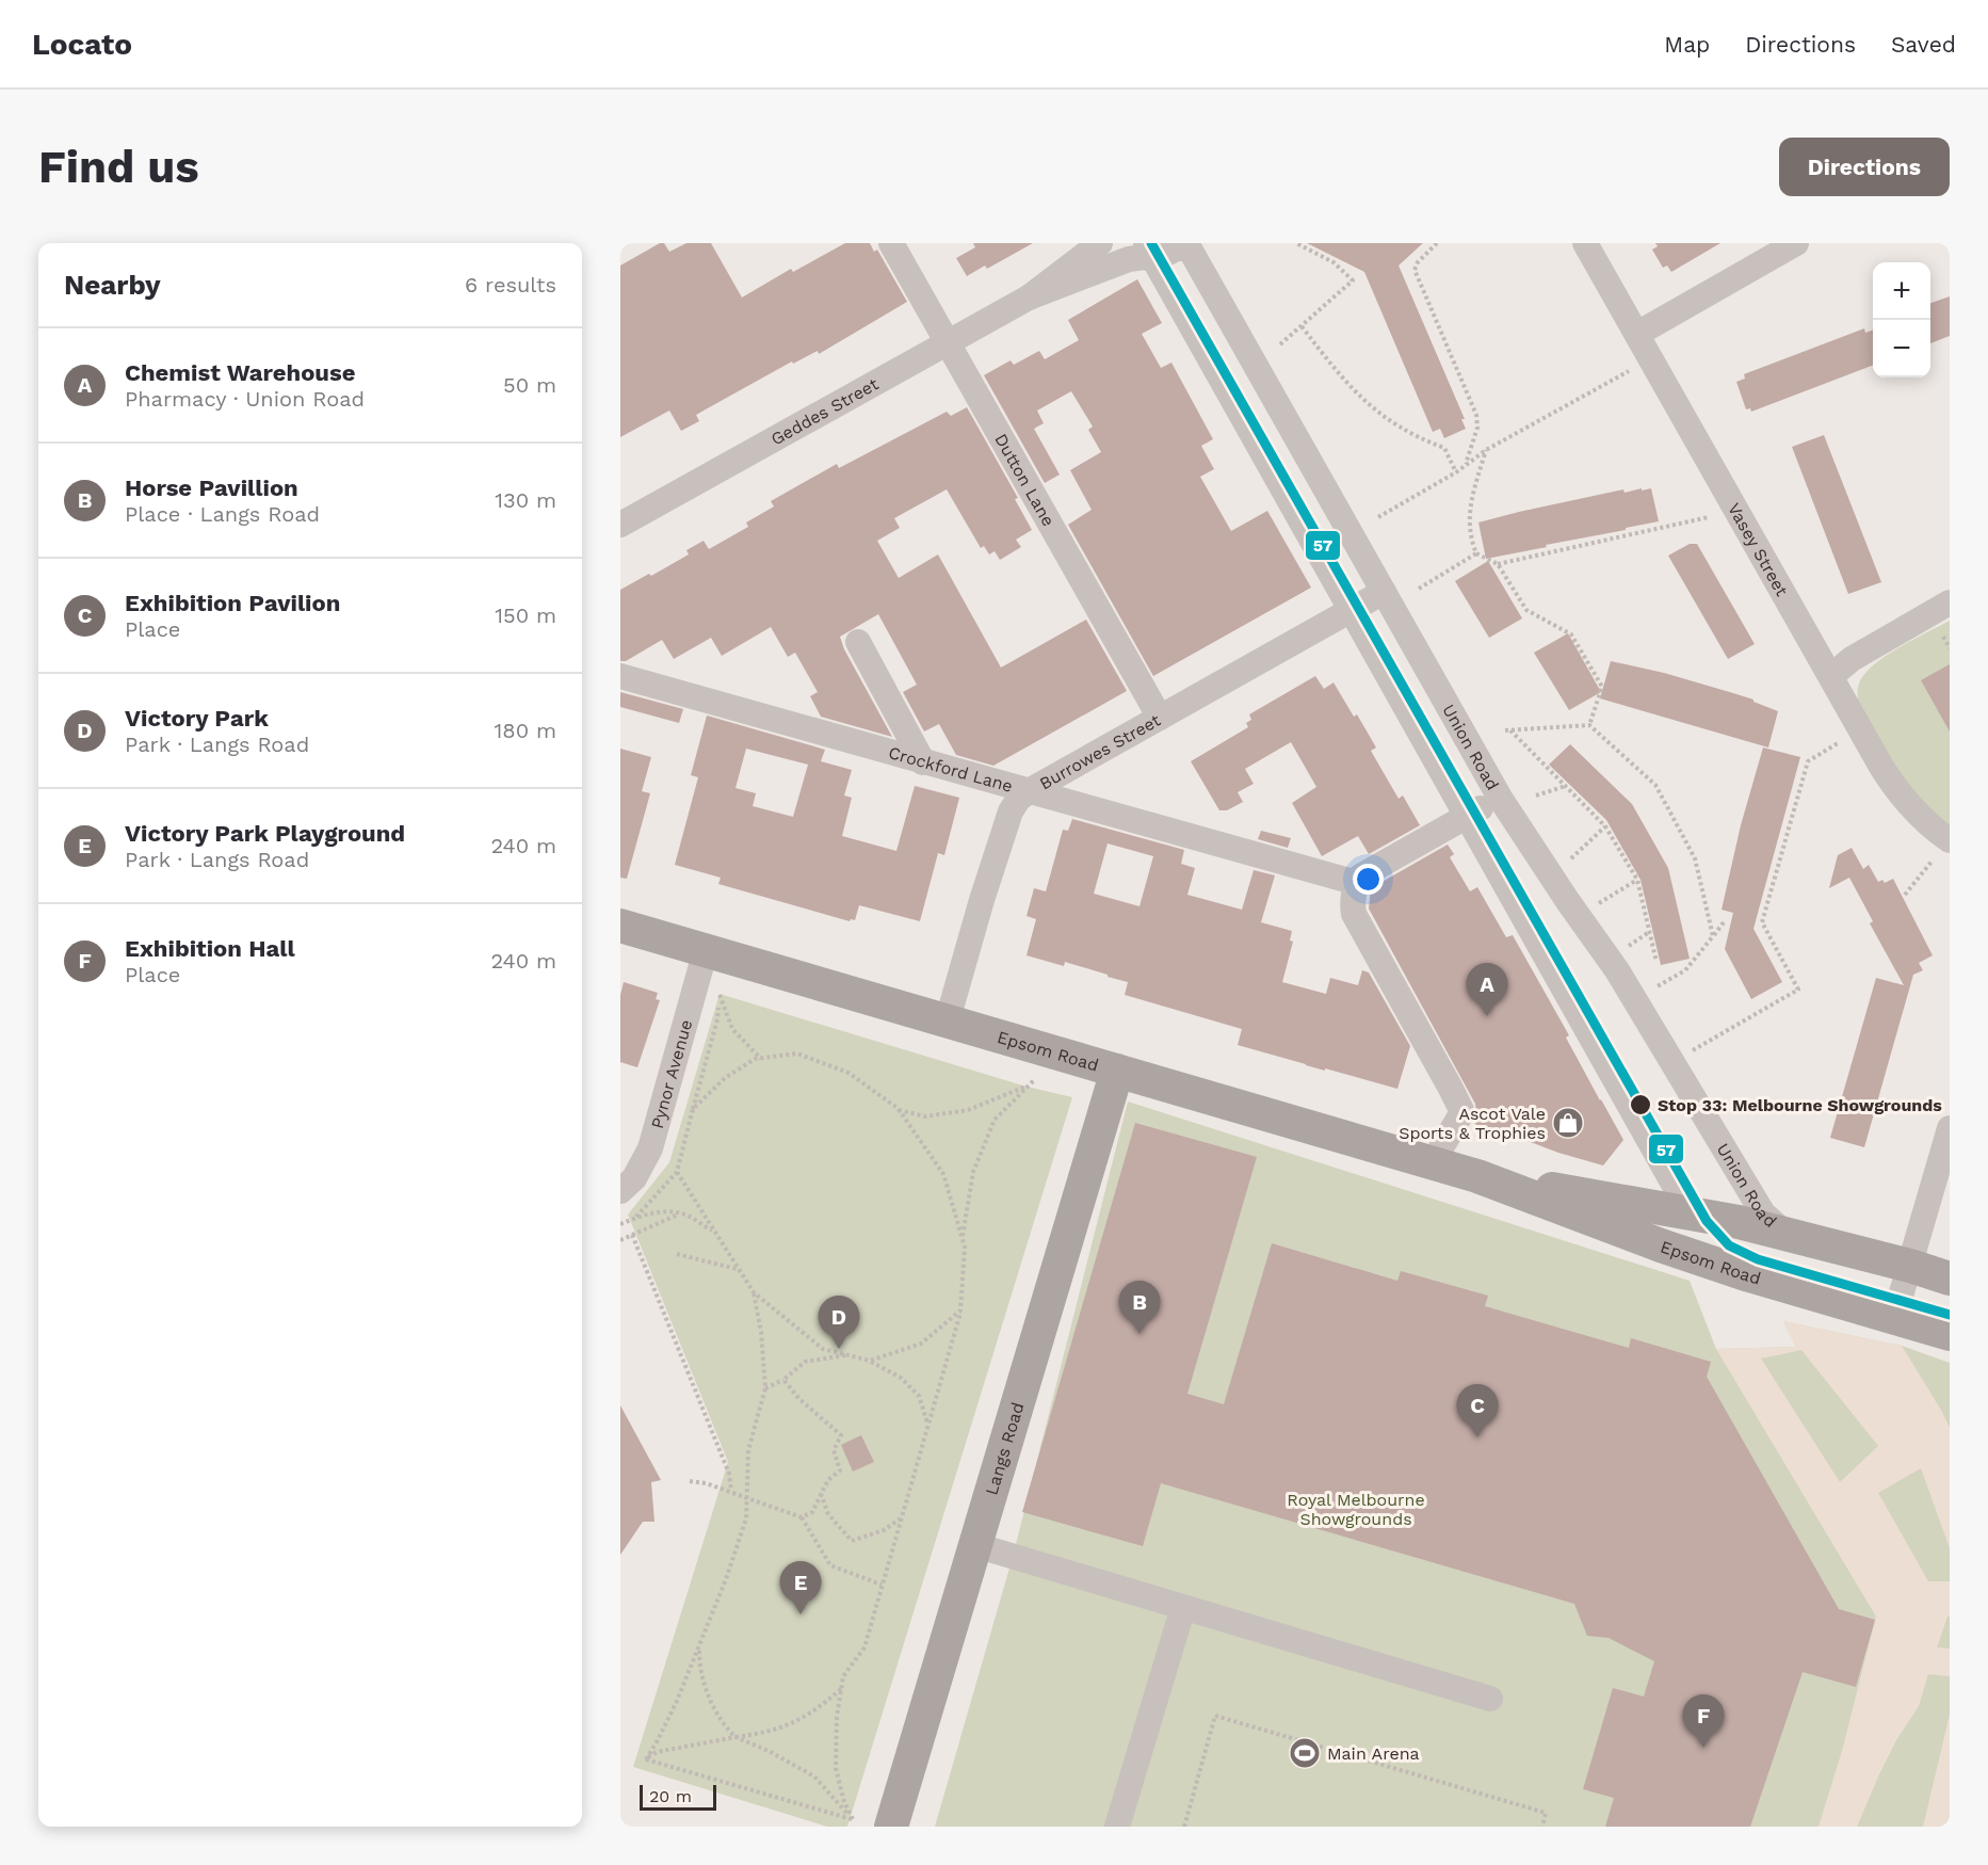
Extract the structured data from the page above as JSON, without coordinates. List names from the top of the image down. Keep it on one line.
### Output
{"streets":{"main road":["Epsom Road","Langs Road"],"street":["Geddes Street","Dutton Lane","Vasey Street","Union Road","Burrowes Street","Crockford Lane","Pynor Avenue"]},"crossings":[["Geddes Street","Dutton Lane"],["Geddes Street","Union Road"],["Dutton Lane","Burrowes Street"],["Union Road","Burrowes Street"],["Union Road","Epsom Road"],["Burrowes Street","Crockford Lane"],["Burrowes Street","Epsom Road"],["Epsom Road","Pynor Avenue"],["Epsom Road","Langs Road"]],"parks":["Royal Melbourne Showgrounds"],"places":{"other":["Stop 33: Melbourne Showgrounds"],"shop":["Ascot Vale Sports & Trophies"],"sports":["Main Arena"]},"lines":["transit line 57"],"scale_bar":"20 m","page":{"header":"Locato","nav":["Map","Directions","Saved"],"buttons":"Directions","title":"Find us","heading":["Nearby","6 results"],"map_buttons":["+","−"],"list":[{"mark":"A","name":"Chemist Warehouse","note":"Pharmacy · Union Road","value":"50 m"},{"mark":"B","name":"Horse Pavillion","note":"Place · Langs Road","value":"130 m"},{"mark":"C","name":"Exhibition Pavilion","note":"Place","value":"150 m"},{"mark":"D","name":"Victory Park","note":"Park · Langs Road","value":"180 m"},{"mark":"E","name":"Victory Park Playground","note":"Park · Langs Road","value":"240 m"},{"mark":"F","name":"Exhibition Hall","note":"Place","value":"240 m"}],"pins":["A","B","D","C","E","F"],"scale":"20 m"}}
